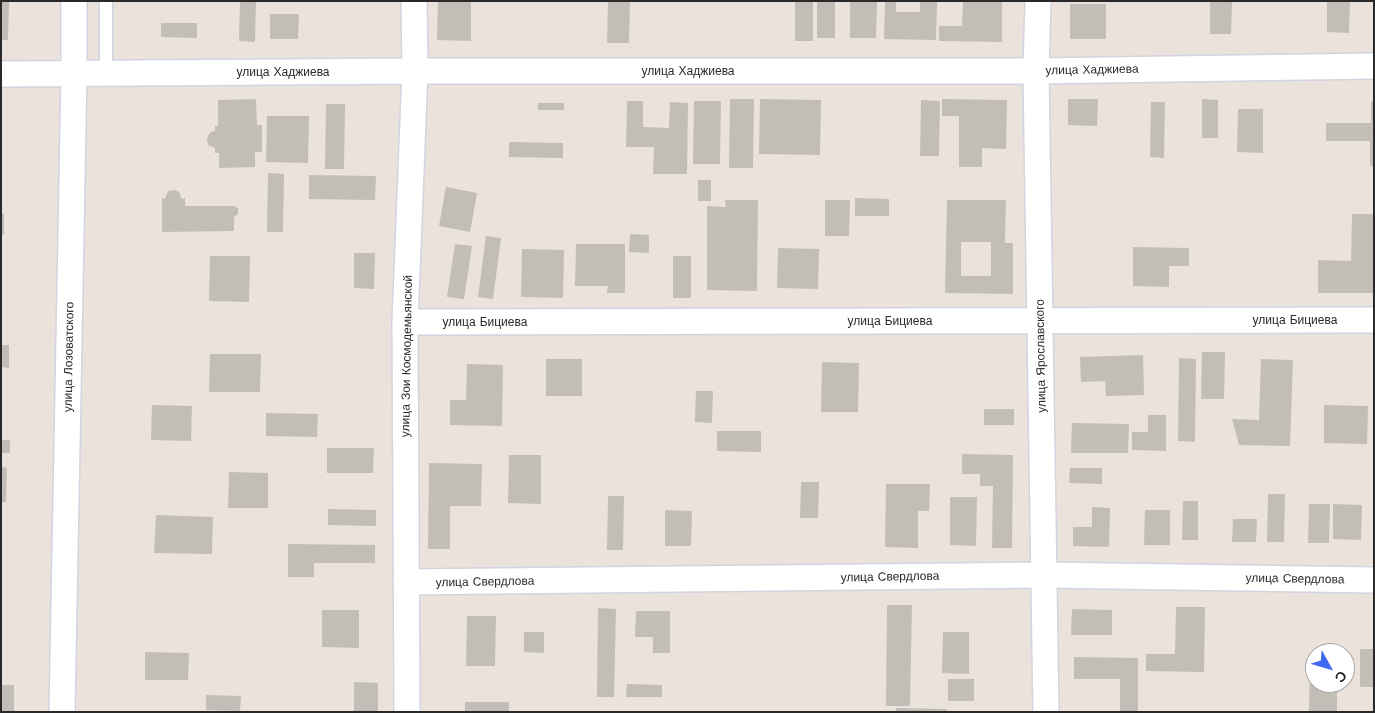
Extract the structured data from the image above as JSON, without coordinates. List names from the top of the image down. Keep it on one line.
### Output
{"streets":{"street":["улица Хаджиева","улица Бициева","улица Зои Космодемьянской","улица Ярославского","улица Лозоватского","улица Свердлова"]},"crossings":[["улица Хаджиева","улица Зои Космодемьянской"],["улица Хаджиева","улица Ярославского"],["улица Хаджиева","улица Лозоватского"],["улица Бициева","улица Зои Космодемьянской"],["улица Бициева","улица Ярославского"],["улица Зои Космодемьянской","улица Свердлова"],["улица Ярославского","улица Свердлова"]],"north":"bottom right"}
